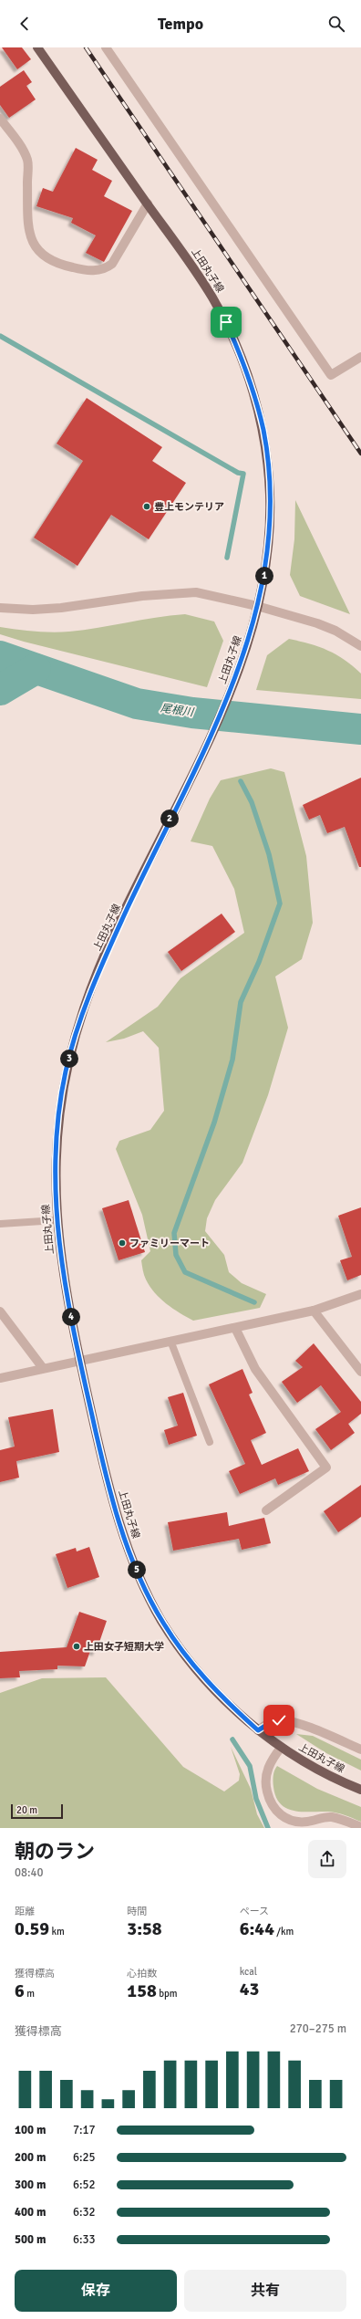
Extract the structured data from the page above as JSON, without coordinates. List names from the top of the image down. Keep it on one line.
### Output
{"streets":{"main road":["上田丸子線"]},"water":["尾根川"],"places":["豊上モンテリア","ファミリーマート","上田女子短期大学"],"scale_bar":"20 m","page":{"header":"Tempo","pins":["1","2","3","4","5"],"scale":"20 m","heading":["朝のラン","08:40"],"stats":[["距離","0.59 km"],["時間","3:58"],["ペース","6:44 /km"],["獲得標高","6 m"],["心拍数","158 bpm"],["kcal","43"]],"chart":["獲得標高","270–275 m"],"list":[{"name":"100 m","note":"7:17"},{"name":"200 m","note":"6:25"},{"name":"300 m","note":"6:52"},{"name":"400 m","note":"6:32"},{"name":"500 m","note":"6:33"}],"buttons":["保存","共有"]}}
